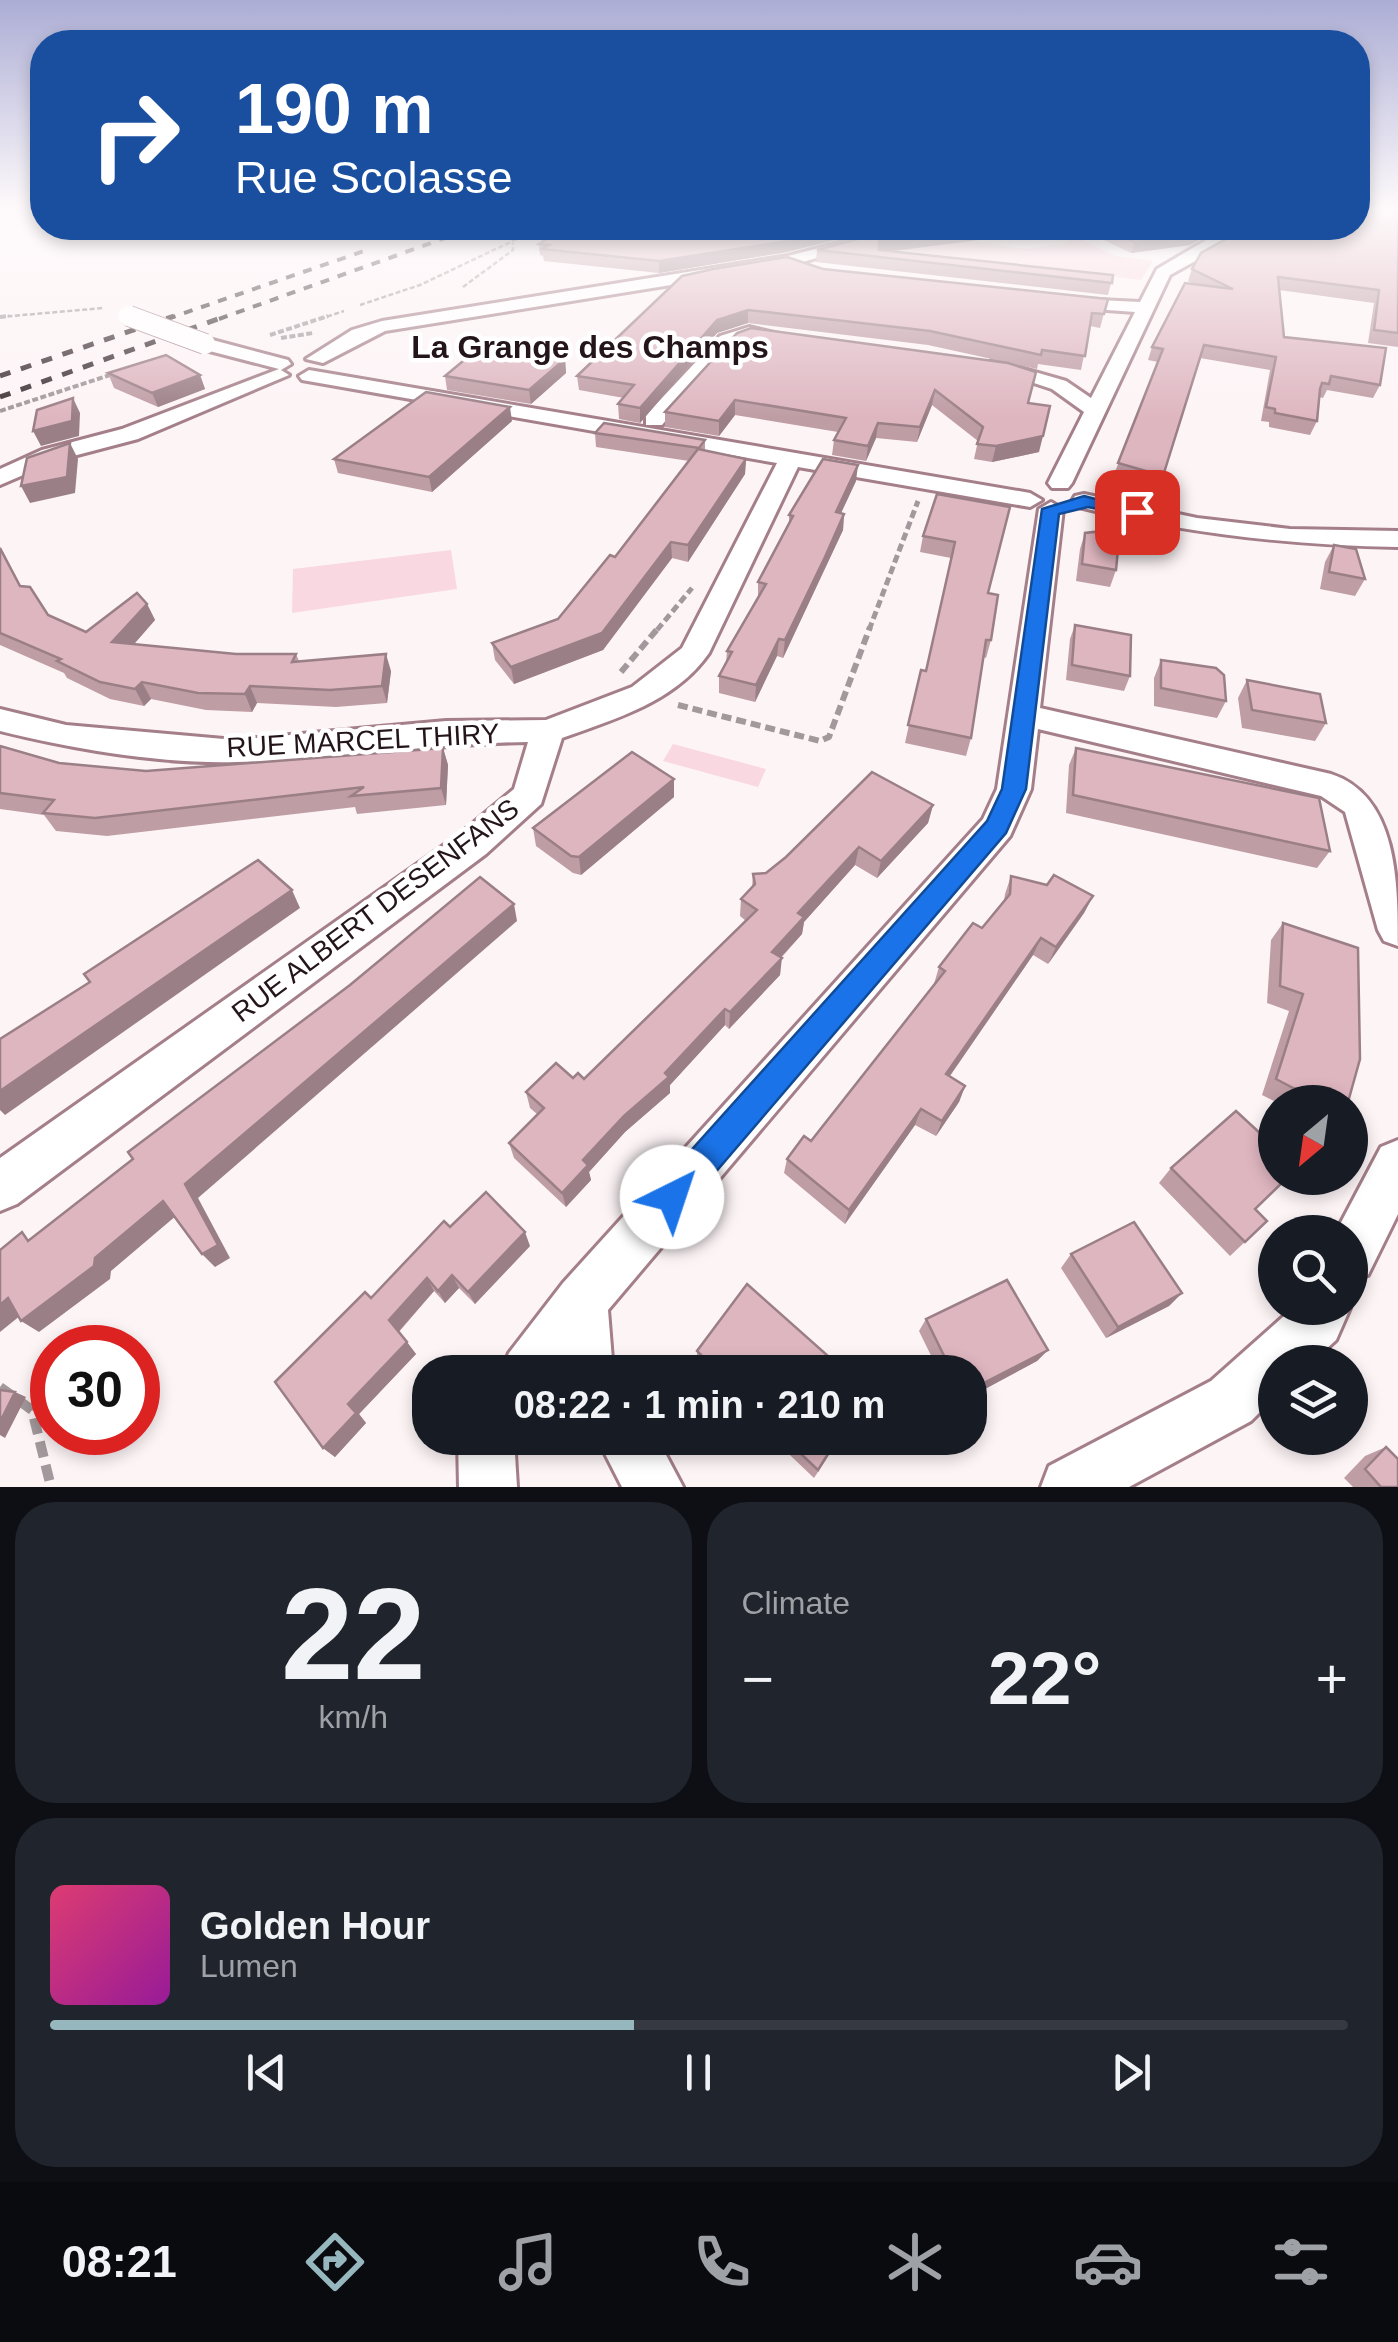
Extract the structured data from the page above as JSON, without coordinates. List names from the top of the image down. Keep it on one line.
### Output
{"streets":{"street":["RUE MARCEL THIRY","RUE ALBERT DESENFANS"]},"crossings":[["RUE MARCEL THIRY","RUE ALBERT DESENFANS"]],"districts":["La Grange des Champs"],"north":"bottom left","page":{"turn":["190 m","Rue Scolasse"],"limit":"30","trip":"08:22 · 1 min · 210 m","tile":[["22","km/h"],"Climate"],"heat":["−","22°","+"],"song":["Golden Hour","Lumen"],"tabs":"08:21"}}
